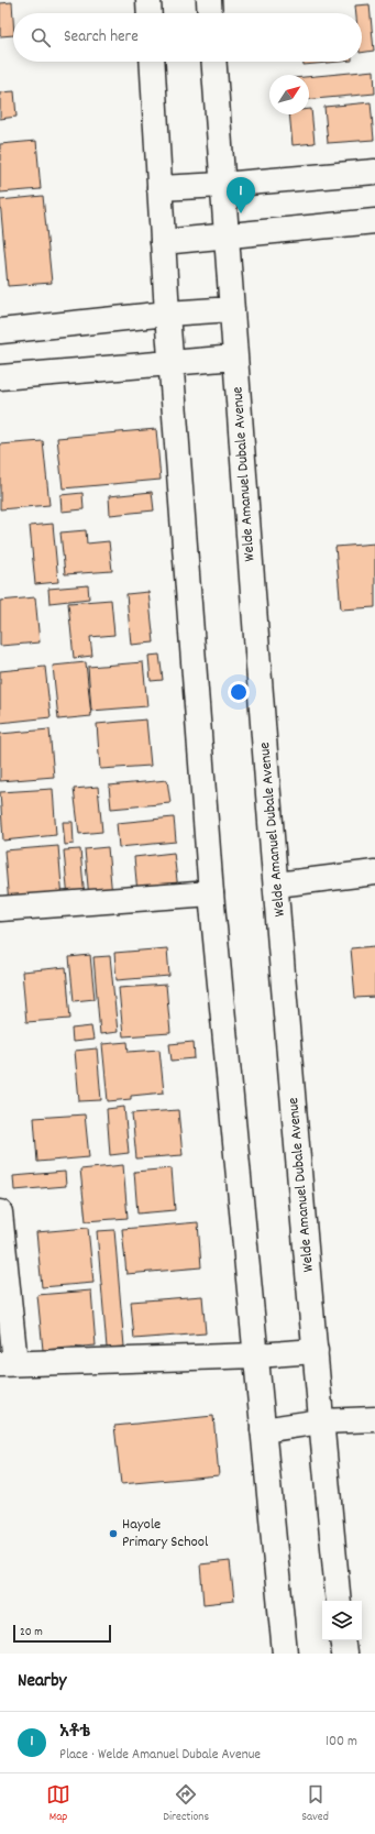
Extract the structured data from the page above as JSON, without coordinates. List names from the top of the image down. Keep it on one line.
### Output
{"streets":{"main road":["Welde Amanuel Dubale Avenue"]},"places":["Hayole Primary School"],"scale_bar":"20 m","north":"top right","page":{"search":"Search here","pins":"1","scale":"20 m","heading":"Nearby","list":[{"mark":"1","name":"አቶቴ","note":"Place · Welde Amanuel Dubale Avenue","value":"100 m"}],"nav":["Map","Directions","Saved"]}}
